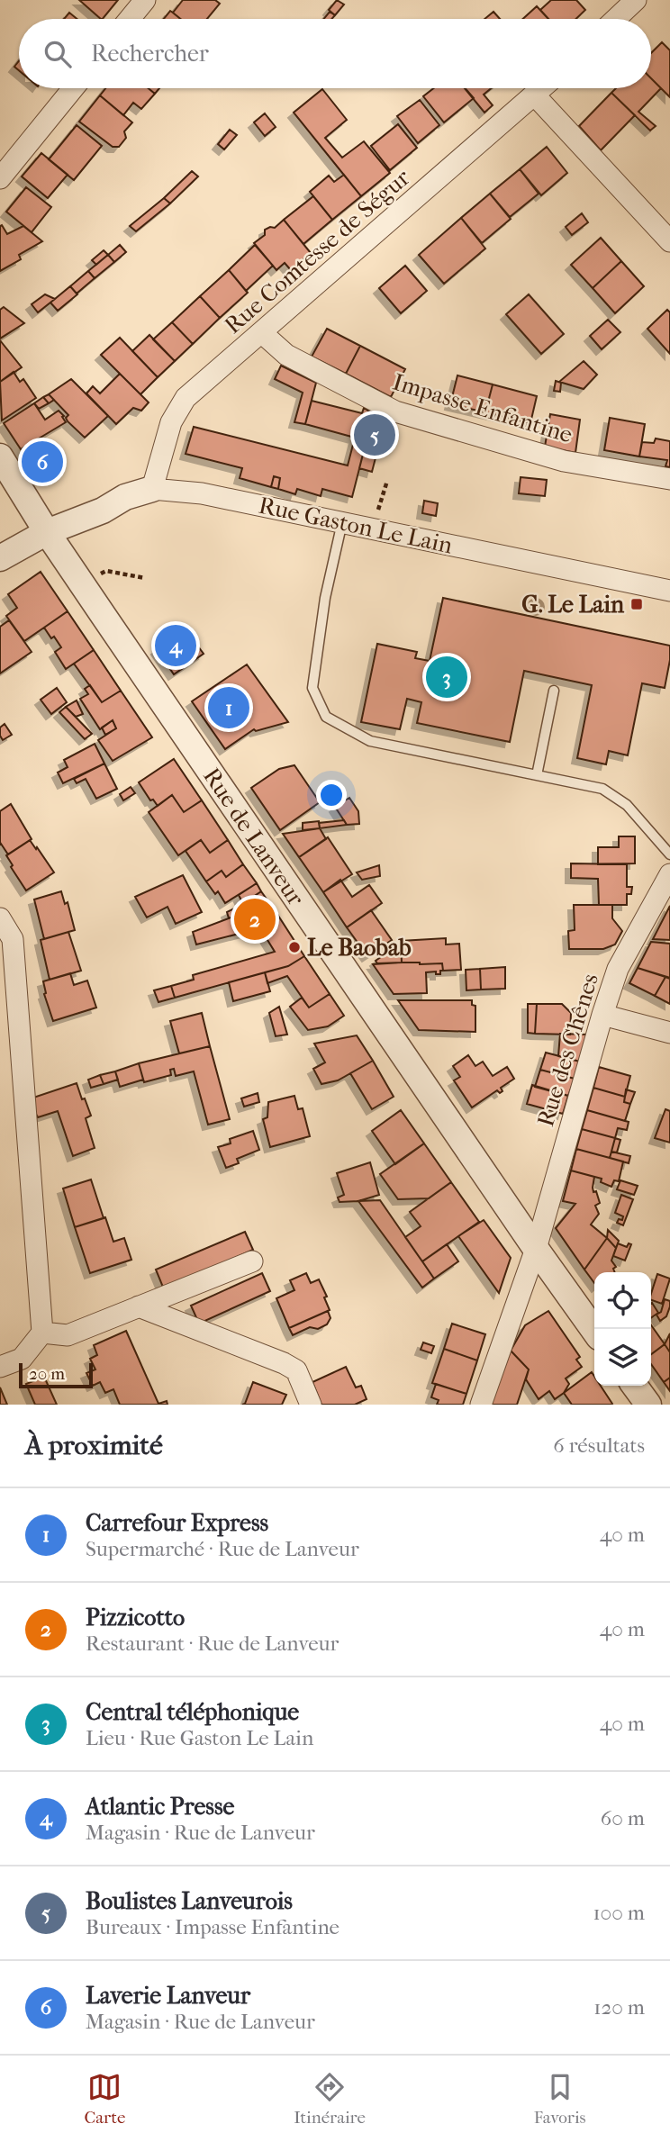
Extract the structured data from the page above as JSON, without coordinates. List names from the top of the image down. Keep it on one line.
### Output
{"streets":{"street":["Rue Comtesse de Ségur","Impasse Enfantine","Rue Gaston Le Lain","Rue de Lanveur","Rue des Chênes"]},"crossings":[["Rue Comtesse de Ségur","Impasse Enfantine"],["Rue Comtesse de Ségur","Rue Gaston Le Lain"],["Rue Gaston Le Lain","Rue de Lanveur"],["Rue de Lanveur","Rue des Chênes"]],"places":{"transit":["G. Le Lain"],"other":["Le Baobab"]},"scale_bar":"20 m","page":{"search":"Rechercher","pins":["5","6","4","3","1","2"],"scale":"20 m","heading":["À proximité","6 résultats"],"list":[{"mark":"1","name":"Carrefour Express","note":"Supermarché · Rue de Lanveur","value":"40 m"},{"mark":"2","name":"Pizzicotto","note":"Restaurant · Rue de Lanveur","value":"40 m"},{"mark":"3","name":"Central téléphonique","note":"Lieu · Rue Gaston Le Lain","value":"40 m"},{"mark":"4","name":"Atlantic Presse","note":"Magasin · Rue de Lanveur","value":"60 m"},{"mark":"5","name":"Boulistes Lanveurois","note":"Bureaux · Impasse Enfantine","value":"100 m"},{"mark":"6","name":"Laverie Lanveur","note":"Magasin · Rue de Lanveur","value":"120 m"}],"nav":["Carte","Itinéraire","Favoris"]}}
